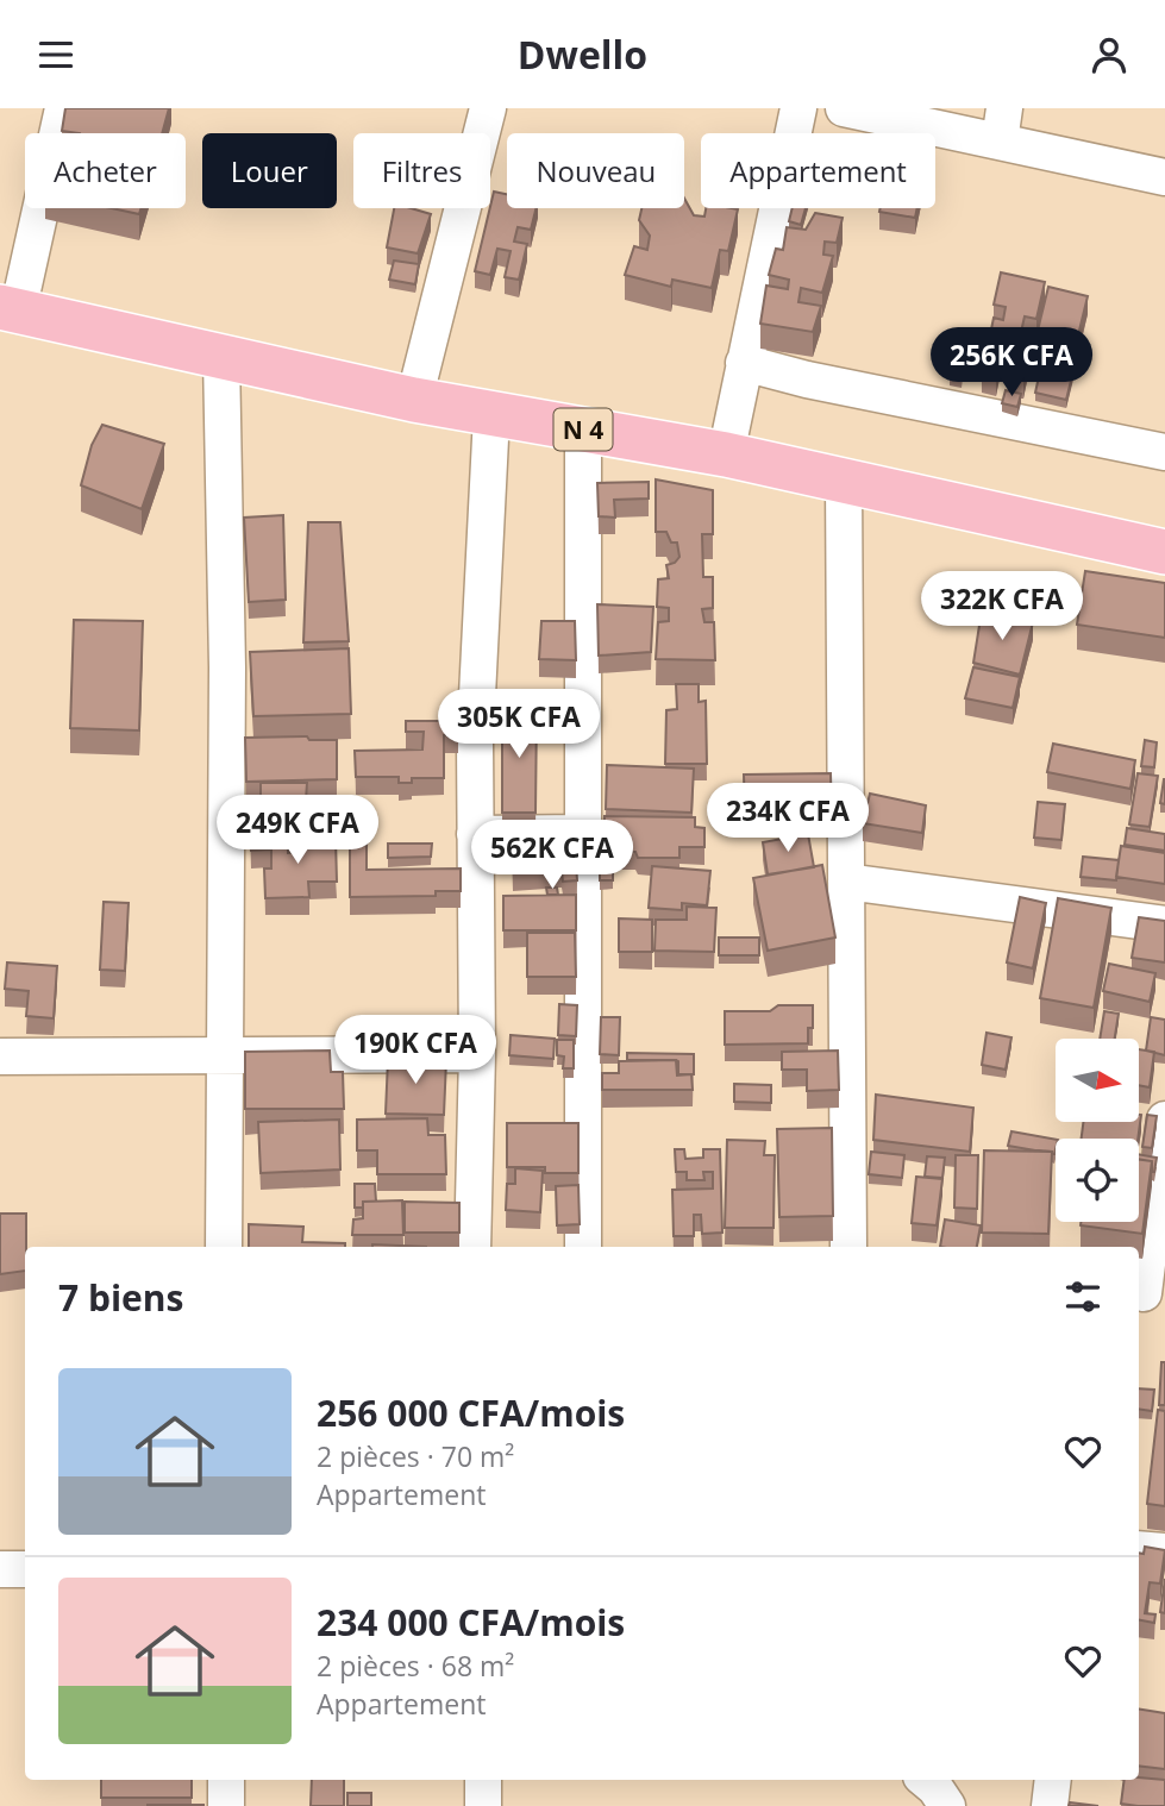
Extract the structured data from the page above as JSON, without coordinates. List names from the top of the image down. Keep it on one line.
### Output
{"streets":{"main road":["N 4"]},"north":"right","page":{"header":"Dwello","chip":["Acheter","Louer","Filtres","Nouveau","Appartement"],"price":["256K CFA","322K CFA","305K CFA","234K CFA","249K CFA","562K CFA","190K CFA"],"heading":"7 biens","list":[{"name":"256 000 CFA/mois","note":"2 pièces · 70 m² · Appartement"},{"name":"234 000 CFA/mois","note":"2 pièces · 68 m² · Appartement"}]}}
